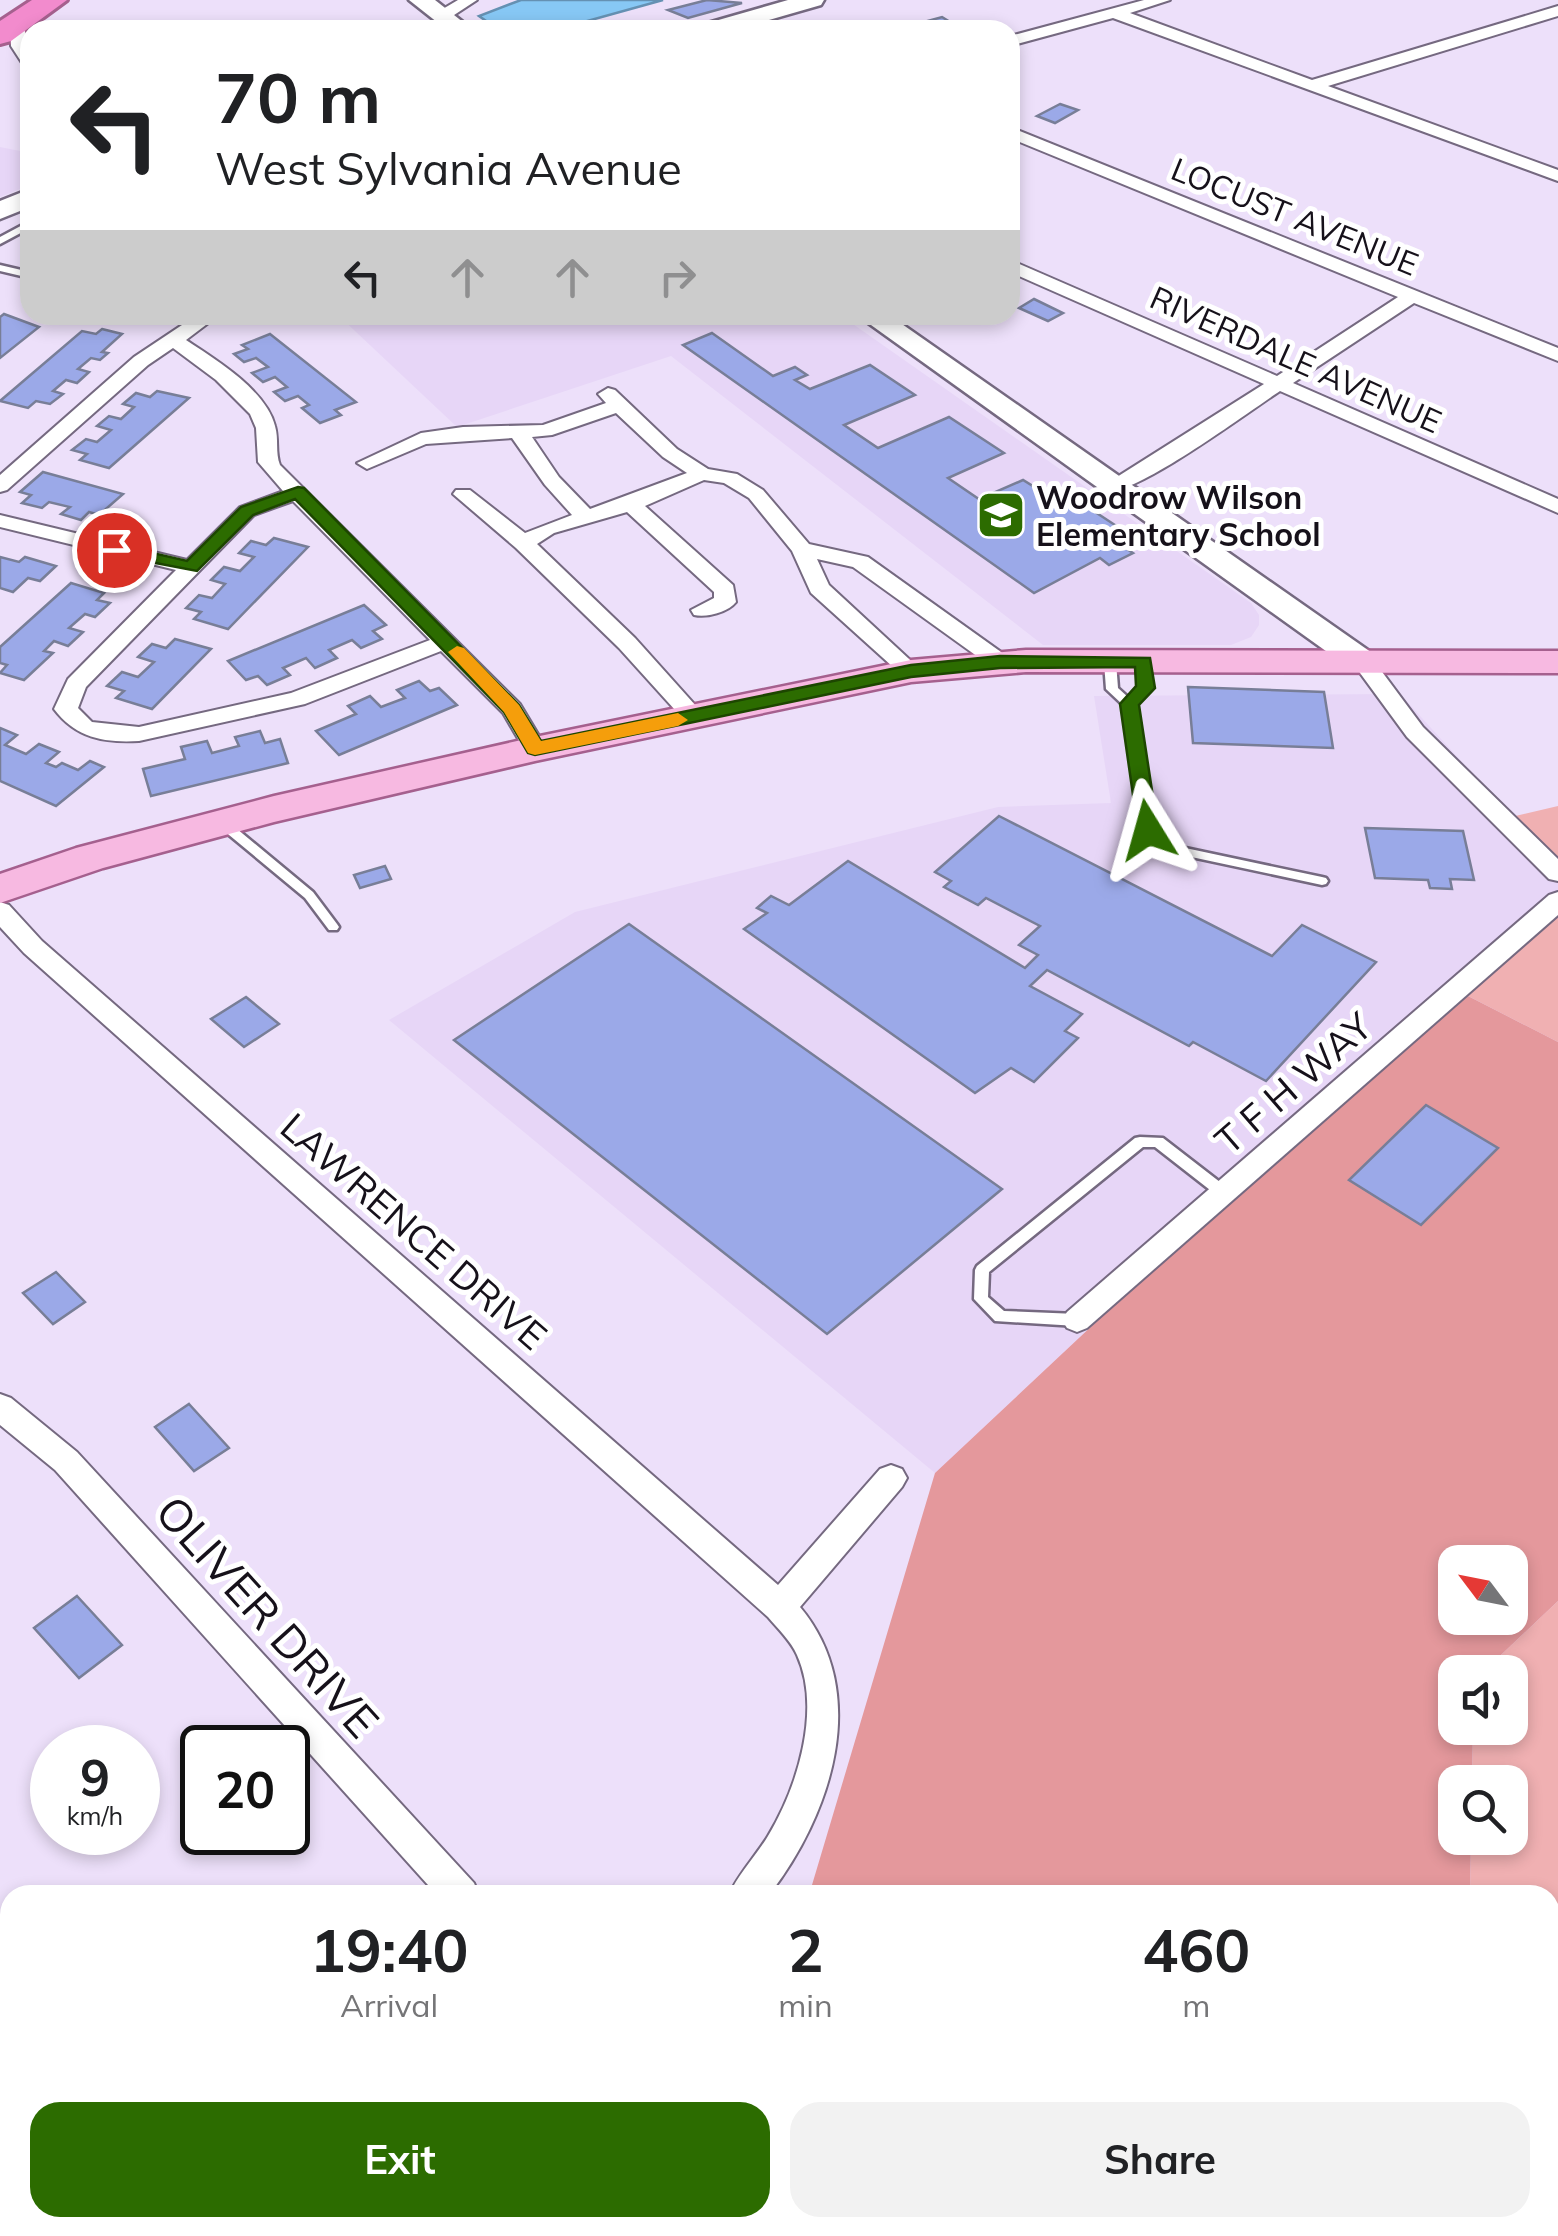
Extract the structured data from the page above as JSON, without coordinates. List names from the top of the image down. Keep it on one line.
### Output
{"streets":{"street":["LOCUST AVENUE","RIVERDALE AVENUE","T F H WAY","LAWRENCE DRIVE","OLIVER DRIVE"]},"places":{"school or university":["Woodrow Wilson Elementary School"]},"north":"top left","page":{"turn":["70 m","West Sylvania Avenue"],"speed":"9 km/h","limit":"20","eta":["19:40","Arrival","2","min","460","m"],"buttons":["Exit","Share"]}}
